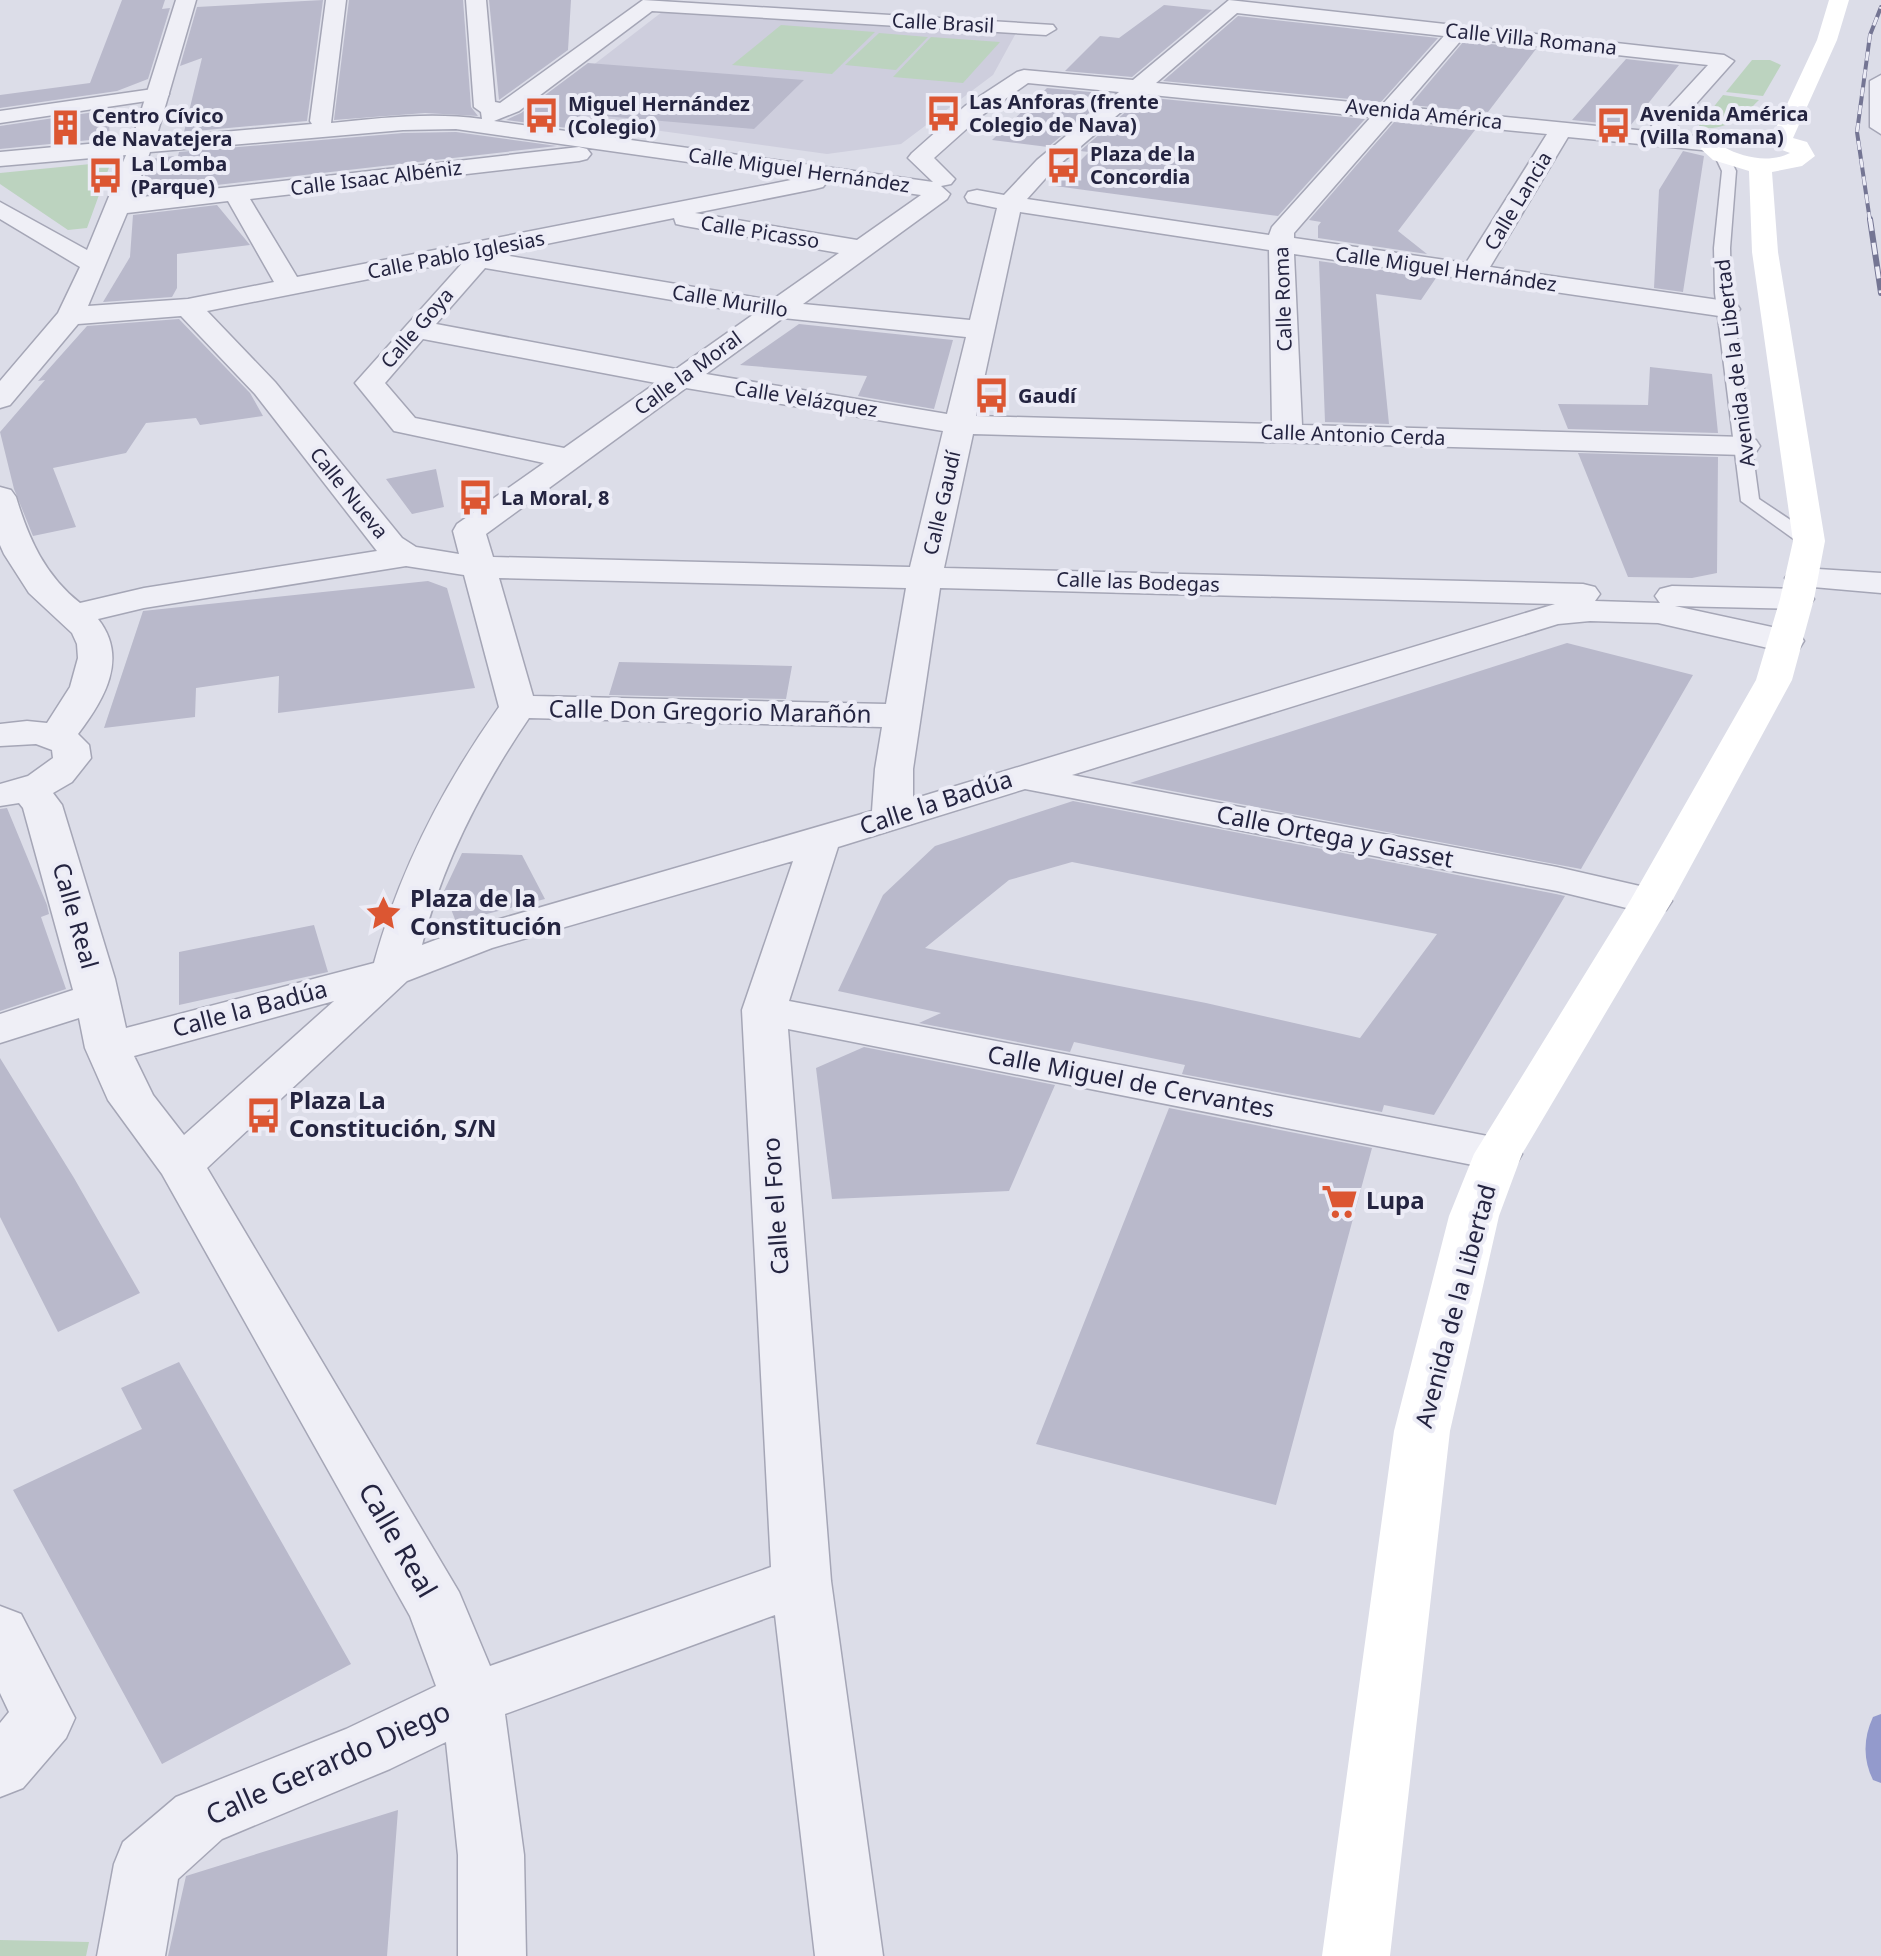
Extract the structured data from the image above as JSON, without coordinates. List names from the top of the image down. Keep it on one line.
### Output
{"streets":{"main road":["Avenida de la Libertad"],"street":["Calle Brasil","Calle Villa Romana","Avenida América","Calle Miguel Hernández","Calle Isaac Albéniz","Calle Lancia","Calle Picasso","Calle Pablo Iglesias","Calle Roma","Calle Murillo","Calle Goya","Calle la Moral","Calle Velázquez","Calle Antonio Cerda","Calle Nueva","Calle Gaudí","Calle las Bodegas","Calle Don Gregorio Marañón","Calle la Badúa","Calle Ortega y Gasset","Calle Real","Calle Miguel de Cervantes","Calle el Foro","Calle Gerardo Diego"]},"crossings":[["Calle Brasil","Avenida América"],["Calle Villa Romana","Avenida América"],["Calle Villa Romana","Calle Roma"],["Avenida América","Calle Lancia"],["Avenida América","Calle Roma"],["Avenida América","Avenida de la Libertad"],["Calle Miguel Hernández","Calle Isaac Albéniz"],["Calle Miguel Hernández","Calle Lancia"],["Calle Miguel Hernández","Calle Pablo Iglesias"],["Calle Miguel Hernández","Calle Roma"],["Calle Miguel Hernández","Avenida de la Libertad"],["Calle Miguel Hernández","Calle la Moral"],["Calle Miguel Hernández","Calle Gaudí"],["Calle Picasso","Calle Pablo Iglesias"],["Calle Picasso","Calle la Moral"],["Calle Pablo Iglesias","Calle Murillo"],["Calle Pablo Iglesias","Calle Goya"],["Calle Pablo Iglesias","Calle Nueva"],["Calle Roma","Calle Antonio Cerda"],["Calle Murillo","Calle Goya"],["Calle Murillo","Calle la Moral"],["Calle Murillo","Calle Gaudí"],["Calle Goya","Calle la Moral"],["Calle Goya","Calle Velázquez"],["Avenida de la Libertad","Calle Antonio Cerda"],["Avenida de la Libertad","Calle las Bodegas"],["Avenida de la Libertad","Calle la Badúa"],["Avenida de la Libertad","Calle Ortega y Gasset"],["Avenida de la Libertad","Calle Miguel de Cervantes"],["Calle la Moral","Calle Velázquez"],["Calle la Moral","Calle Nueva"],["Calle la Moral","Calle las Bodegas"],["Calle Velázquez","Calle Antonio Cerda"],["Calle Velázquez","Calle Gaudí"],["Calle Antonio Cerda","Calle Gaudí"],["Calle Nueva","Calle las Bodegas"],["Calle Gaudí","Calle las Bodegas"],["Calle Gaudí","Calle Don Gregorio Marañón"],["Calle Gaudí","Calle la Badúa"],["Calle la Badúa","Calle Ortega y Gasset"],["Calle la Badúa","Calle Real"],["Calle la Badúa","Calle el Foro"],["Calle Real","Calle Gerardo Diego"],["Calle Miguel de Cervantes","Calle el Foro"]],"places":{"bus stop":["Las Anforas (frente Colegio de Nava)","Miguel Hernández (Colegio)","Avenida América (Villa Romana)","Plaza de la Concordia","La Lomba (Parque)","Gaudí","La Moral, 8","Plaza La Constitución, S/N"],"building":["Centro Cívico de Navatejera"],"place":["Plaza de la Constitución"],"supermarket":["Lupa"]}}
